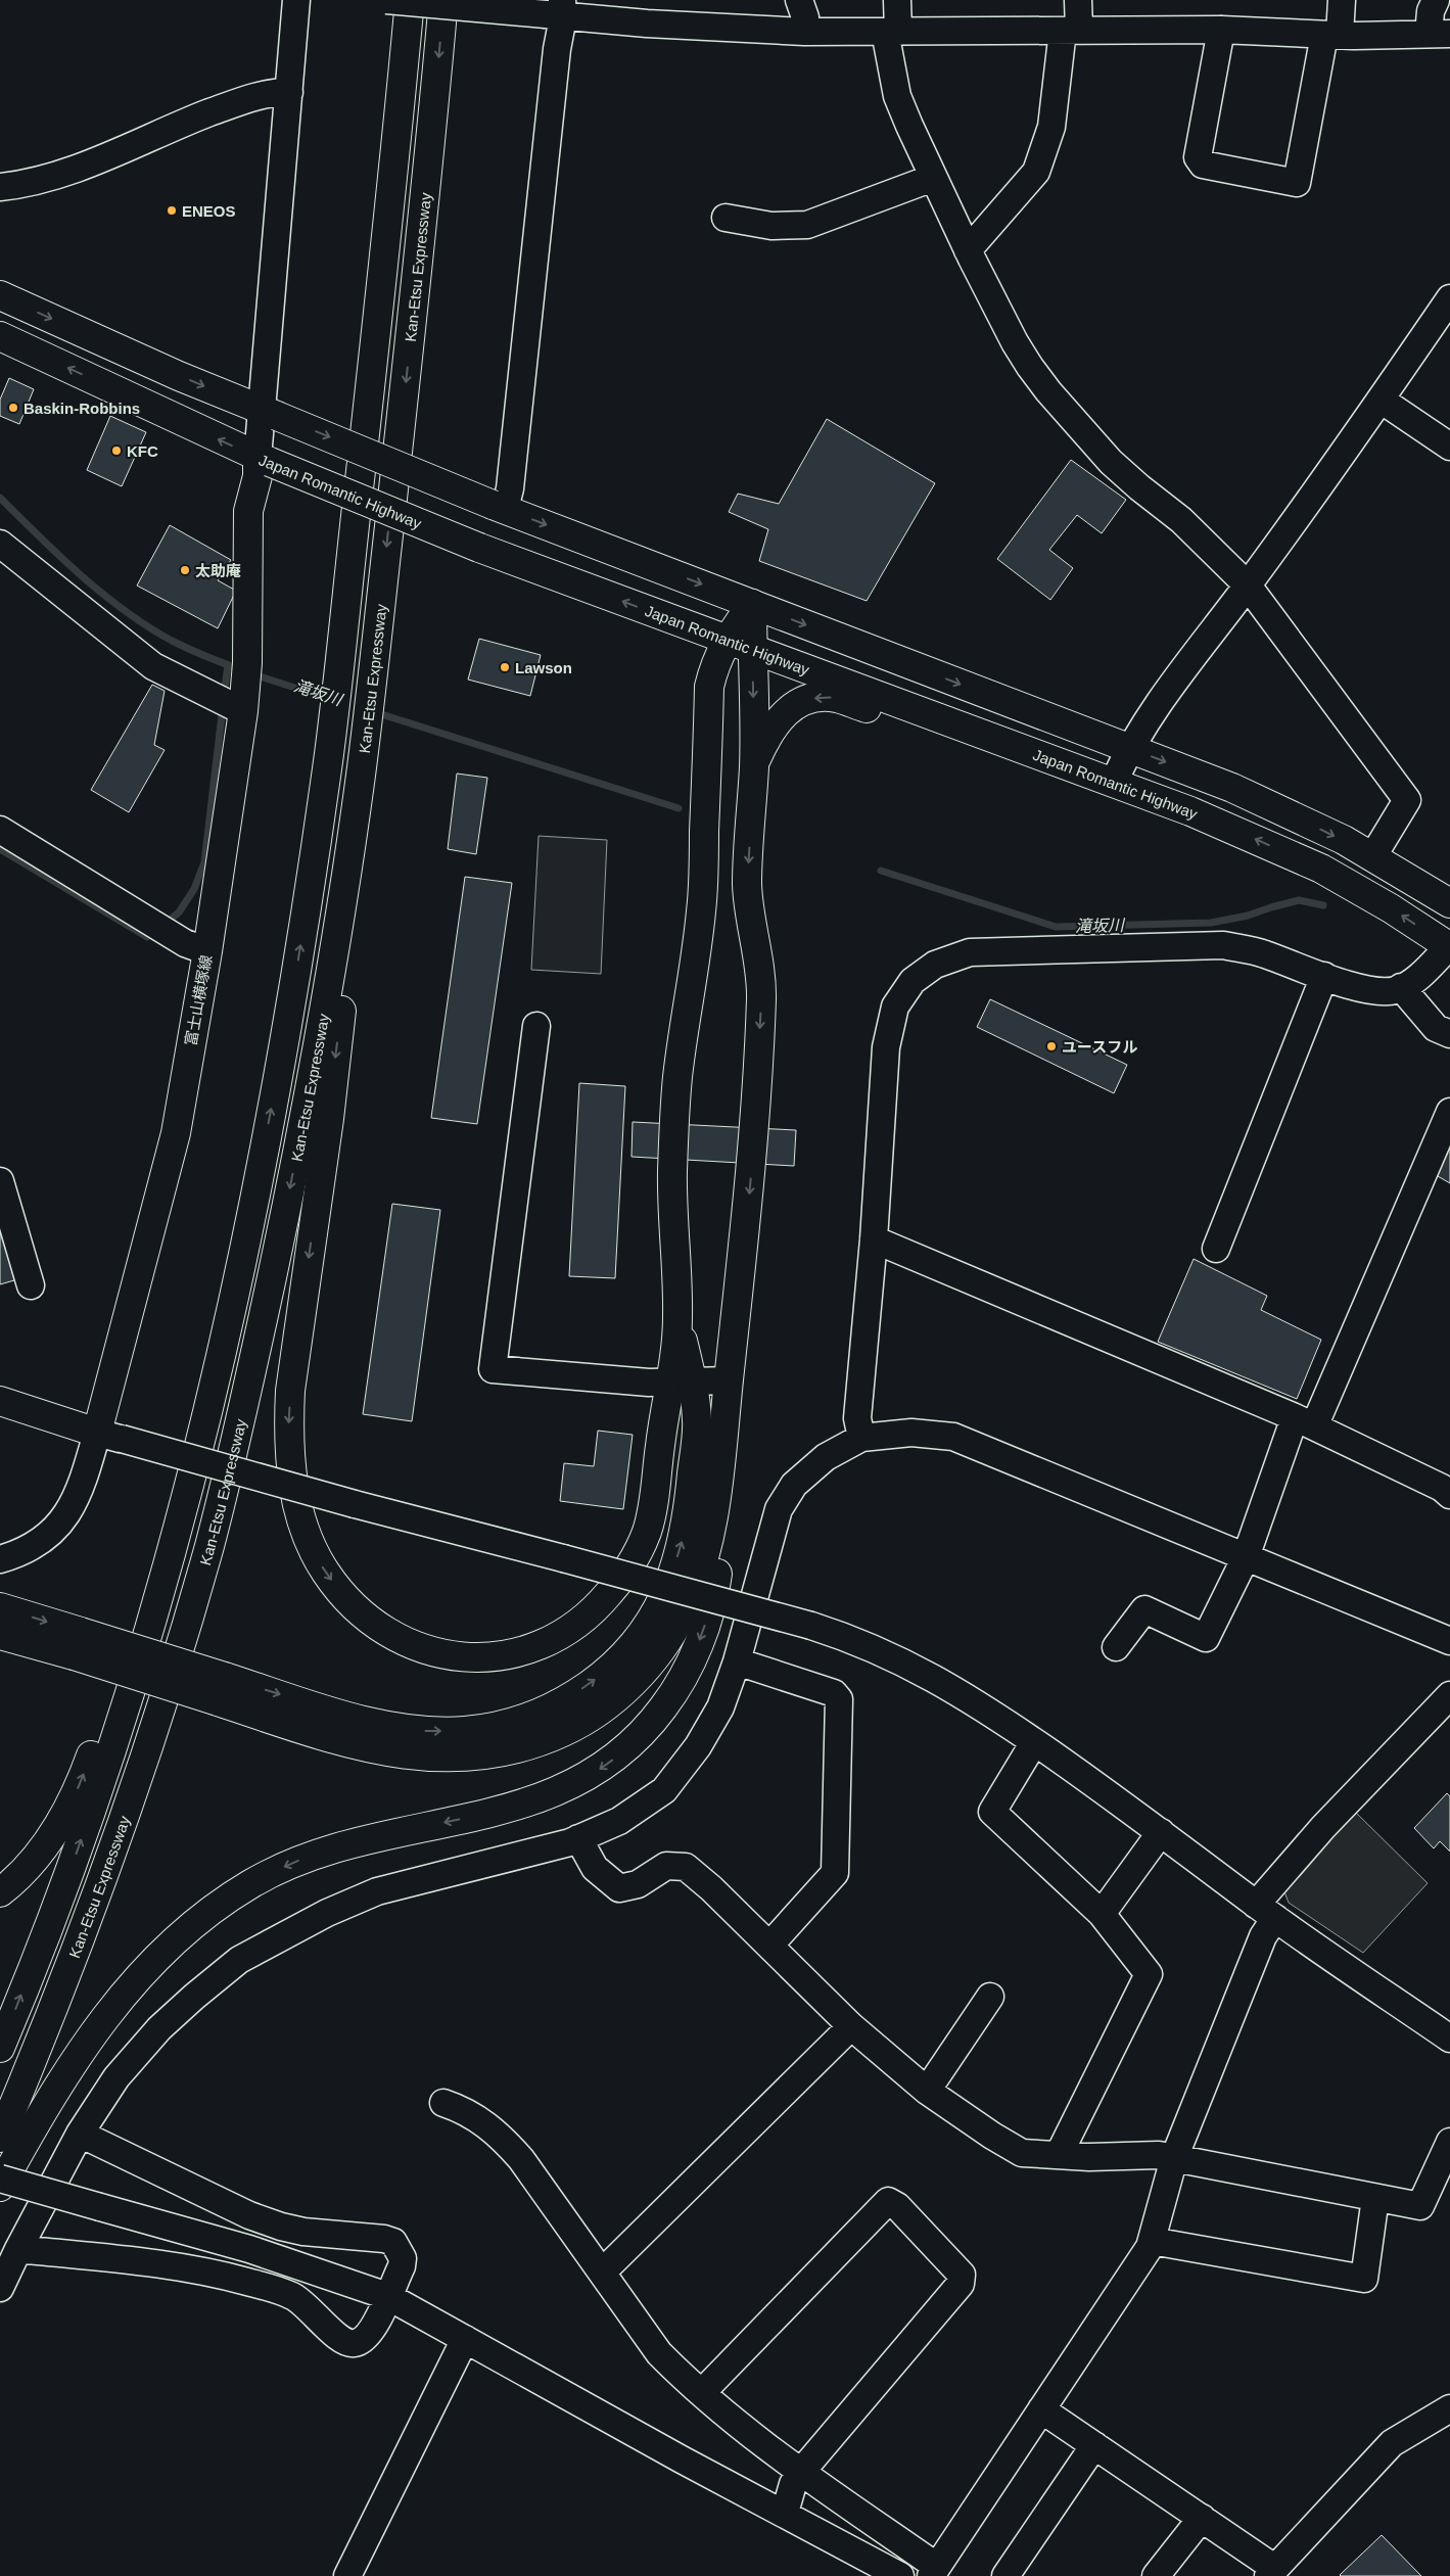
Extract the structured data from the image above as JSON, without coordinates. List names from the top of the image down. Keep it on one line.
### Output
{"streets":{"main road":["Kan-Etsu Expressway","Japan Romantic Highway","富士山横塚線"]},"crossings":[["Japan Romantic Highway","富士山横塚線"]],"water":["滝坂川"],"places":["ENEOS","Baskin-Robbins","KFC","太助庵","Lawson","ユースフル"]}
